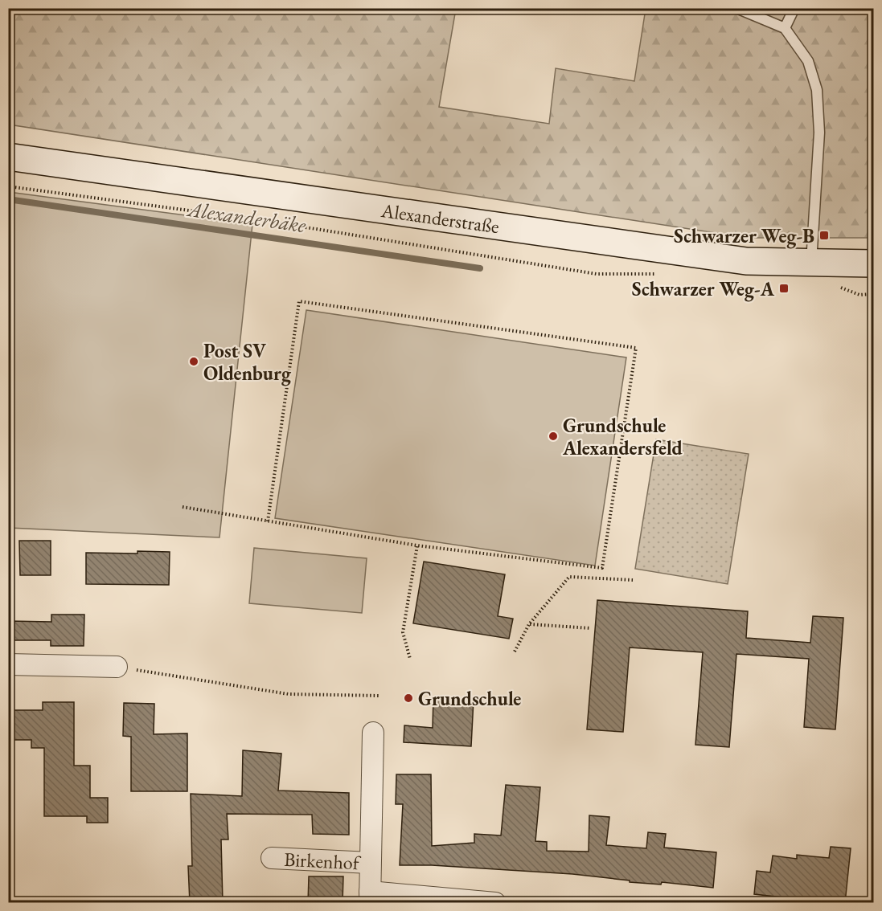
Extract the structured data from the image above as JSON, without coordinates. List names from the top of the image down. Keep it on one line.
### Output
{"streets":{"main road":["Alexanderstraße"],"street":["Birkenhof"]},"water":["Alexanderbäke"],"places":{"transit":["Schwarzer Weg-B","Schwarzer Weg-A"],"other":["Post SV Oldenburg","Grundschule Alexandersfeld","Grundschule"]}}
